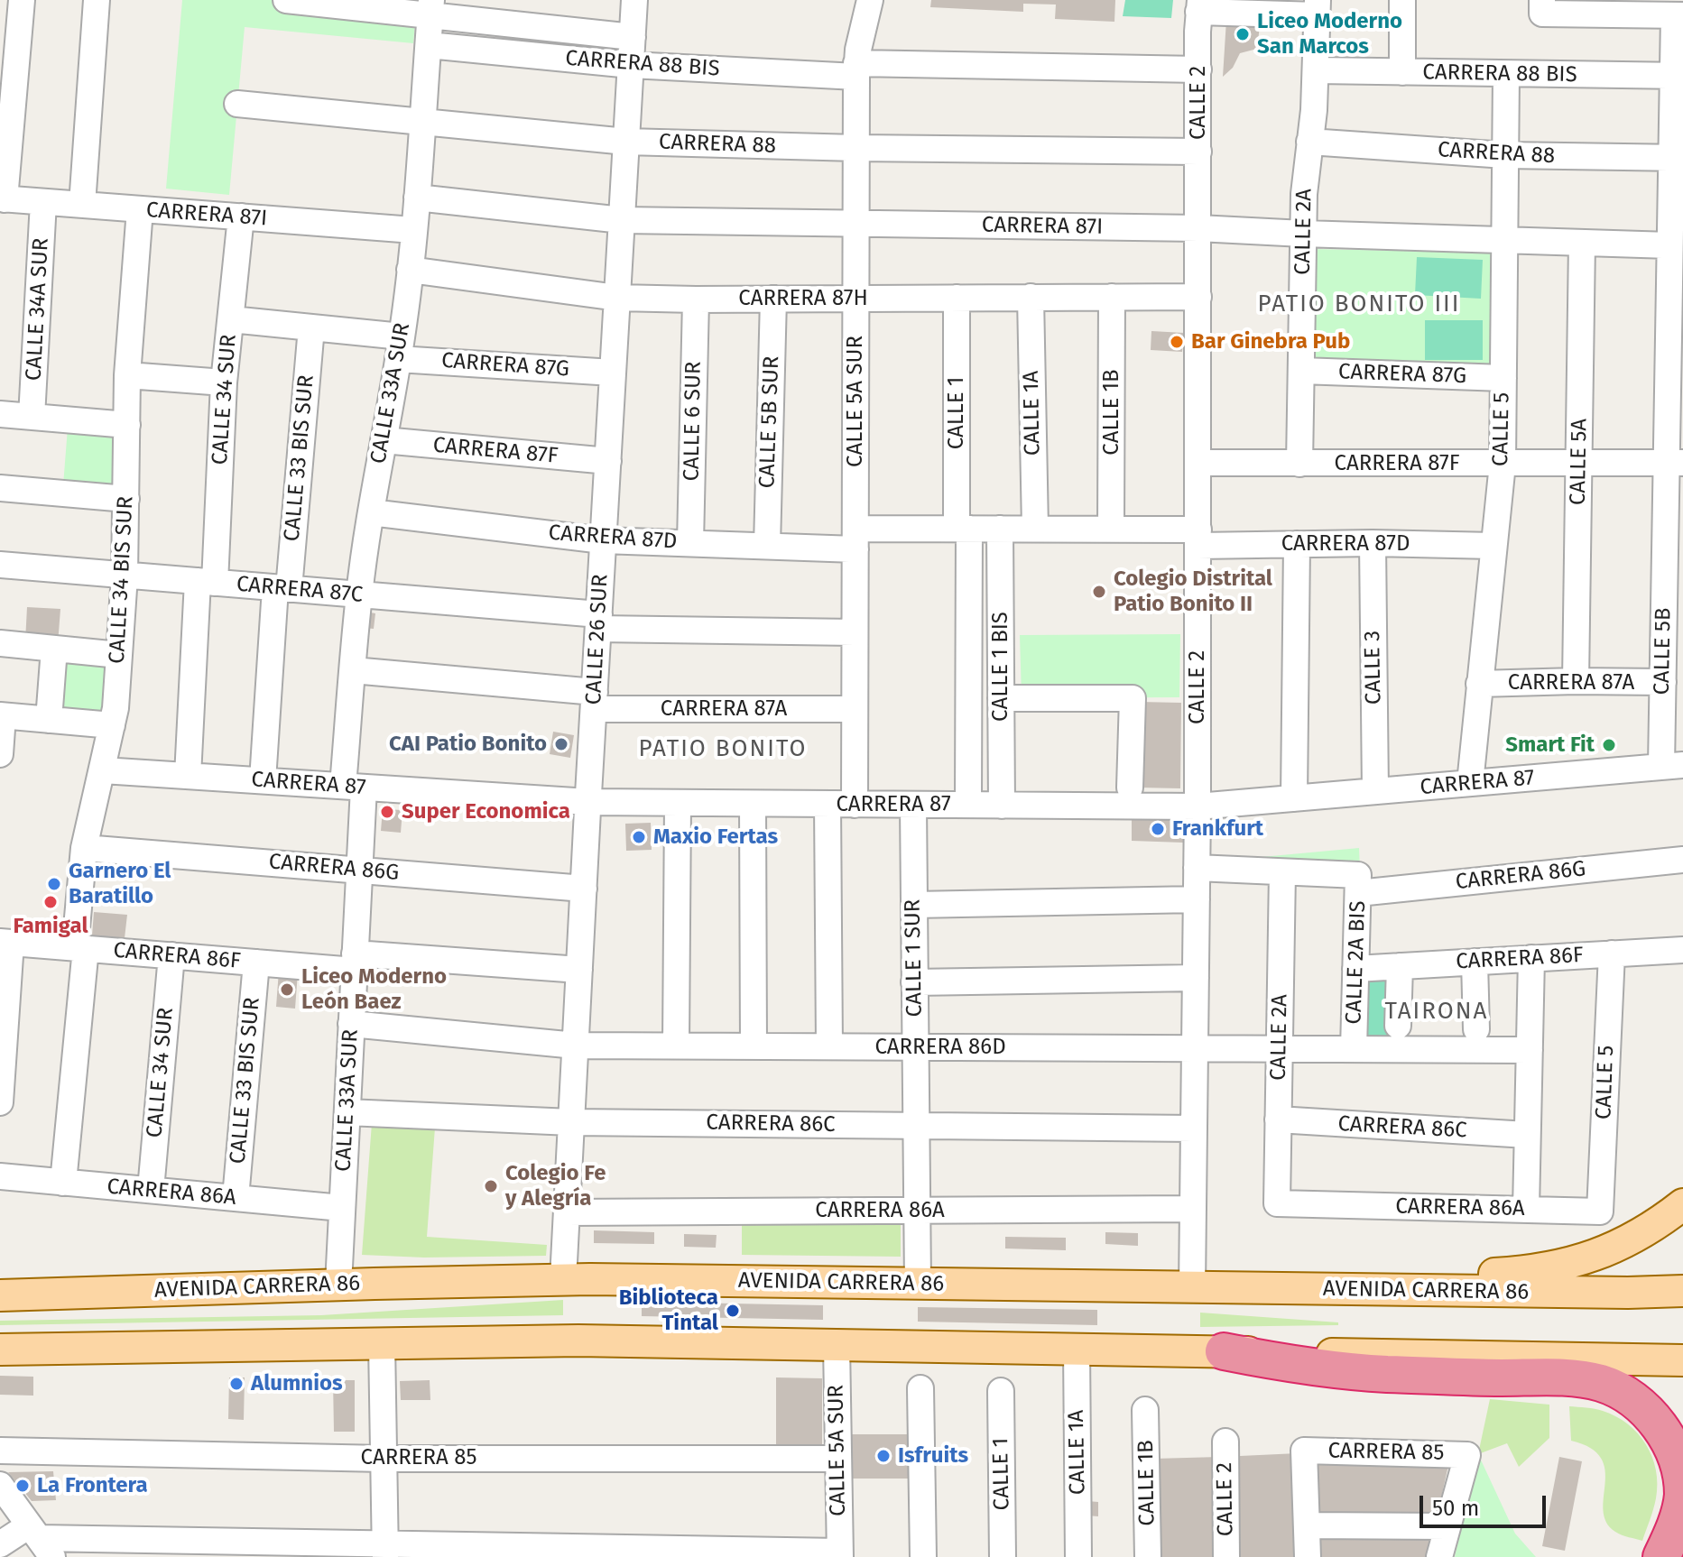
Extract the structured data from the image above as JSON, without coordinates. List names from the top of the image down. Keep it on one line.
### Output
{"streets":{"main road":["AVENIDA CARRERA 86"],"street":["CARRERA 88 BIS","CALLE 2","CARRERA 88","CARRERA 87I","CALLE 2A","CARRERA 87H","CALLE 34A SUR","CARRERA 87G","CALLE 33A SUR","CALLE 34 SUR","CALLE 5A SUR","CALLE 1B","CALLE 1","CALLE 1A","CALLE 6 SUR","CALLE 5B SUR","CALLE 5","CARRERA 87F","CALLE 33 BIS SUR","CALLE 5A","CARRERA 87D","CALLE 34 BIS SUR","CARRERA 87C","CALLE 26 SUR","CALLE 5B","CALLE 1 BIS","CALLE 3","CARRERA 87A","CARRERA 87","CARRERA 86G","CARRERA 86F","CALLE 1 SUR","CALLE 2A BIS","CARRERA 86D","CARRERA 86C","CARRERA 86A","CARRERA 85"]},"crossings":[["CARRERA 88 BIS","CALLE 2"],["CARRERA 88 BIS","CALLE 2A"],["CARRERA 88 BIS","CALLE 33A SUR"],["CARRERA 88 BIS","CALLE 5A SUR"],["CARRERA 88 BIS","CALLE 5"],["CARRERA 88 BIS","CALLE 26 SUR"],["CARRERA 88 BIS","CALLE 5B"],["CALLE 2","CARRERA 88"],["CALLE 2","CARRERA 87I"],["CALLE 2","CARRERA 87H"],["CALLE 2","CARRERA 87F"],["CALLE 2","CARRERA 87D"],["CALLE 2","CARRERA 87"],["CALLE 2","CARRERA 86G"],["CALLE 2","CARRERA 86D"],["CALLE 2","CARRERA 86C"],["CALLE 2","CARRERA 86A"],["CALLE 2","AVENIDA CARRERA 86"],["CARRERA 88","CALLE 2A"],["CARRERA 88","CALLE 33A SUR"],["CARRERA 88","CALLE 5A SUR"],["CARRERA 88","CALLE 5"],["CARRERA 88","CALLE 26 SUR"],["CARRERA 88","CALLE 5B"],["CARRERA 87I","CALLE 2A"],["CARRERA 87I","CALLE 34A SUR"],["CARRERA 87I","CALLE 33A SUR"],["CARRERA 87I","CALLE 34 SUR"],["CARRERA 87I","CALLE 5A SUR"],["CARRERA 87I","CALLE 5"],["CARRERA 87I","CALLE 5A"],["CARRERA 87I","CALLE 34 BIS SUR"],["CARRERA 87I","CALLE 26 SUR"],["CARRERA 87I","CALLE 5B"],["CALLE 2A","CARRERA 87G"],["CALLE 2A","CARRERA 87F"],["CALLE 2A","CARRERA 86G"],["CALLE 2A","CARRERA 86D"],["CALLE 2A","CARRERA 86C"],["CALLE 2A","CARRERA 86A"],["CARRERA 87H","CALLE 33A SUR"],["CARRERA 87H","CALLE 5A SUR"],["CARRERA 87H","CALLE 1B"],["CARRERA 87H","CALLE 1"],["CARRERA 87H","CALLE 1A"],["CARRERA 87H","CALLE 6 SUR"],["CARRERA 87H","CALLE 5B SUR"],["CARRERA 87H","CALLE 26 SUR"],["CARRERA 87G","CALLE 33A SUR"],["CARRERA 87G","CALLE 34 SUR"],["CARRERA 87G","CALLE 5"],["CARRERA 87G","CALLE 33 BIS SUR"],["CARRERA 87G","CALLE 26 SUR"],["CALLE 33A SUR","CARRERA 87F"],["CALLE 33A SUR","CARRERA 87D"],["CALLE 33A SUR","CARRERA 87C"],["CALLE 33A SUR","CARRERA 87A"],["CALLE 33A SUR","CARRERA 87"],["CALLE 33A SUR","CARRERA 86G"],["CALLE 33A SUR","CARRERA 86F"],["CALLE 33A SUR","CARRERA 86D"],["CALLE 33A SUR","CARRERA 86C"],["CALLE 33A SUR","CARRERA 86A"],["CALLE 33A SUR","AVENIDA CARRERA 86"],["CALLE 34 SUR","CARRERA 87C"],["CALLE 34 SUR","CARRERA 87"],["CALLE 34 SUR","CARRERA 86F"],["CALLE 34 SUR","CARRERA 86A"],["CALLE 5A SUR","CARRERA 87D"],["CALLE 5A SUR","CARRERA 87C"],["CALLE 5A SUR","CARRERA 87A"],["CALLE 5A SUR","CARRERA 87"],["CALLE 5A SUR","CARRERA 85"],["CALLE 1B","CARRERA 87D"],["CALLE 1","CARRERA 87D"],["CALLE 1","CALLE 1 BIS"],["CALLE 1A","CARRERA 87D"],["CALLE 6 SUR","CARRERA 87D"],["CALLE 5B SUR","CARRERA 87D"],["CALLE 5","CARRERA 87F"],["CALLE 5","CARRERA 87D"],["CALLE 5","CARRERA 87A"],["CALLE 5","CARRERA 87"],["CALLE 5","CARRERA 86F"],["CALLE 5","CARRERA 86A"],["CARRERA 87F","CALLE 5A"],["CARRERA 87F","CALLE 26 SUR"],["CARRERA 87F","CALLE 5B"],["CALLE 33 BIS SUR","CARRERA 87C"],["CALLE 33 BIS SUR","CARRERA 87"],["CALLE 33 BIS SUR","CARRERA 86F"],["CALLE 33 BIS SUR","CARRERA 86A"],["CALLE 5A","CARRERA 87A"],["CARRERA 87D","CALLE 26 SUR"],["CARRERA 87D","CALLE 1 BIS"],["CARRERA 87D","CALLE 3"],["CALLE 34 BIS SUR","CARRERA 87C"],["CALLE 34 BIS SUR","CARRERA 87"],["CALLE 34 BIS SUR","CARRERA 86G"],["CALLE 34 BIS SUR","CARRERA 86F"],["CALLE 34 BIS SUR","CARRERA 86A"],["CARRERA 87C","CALLE 26 SUR"],["CALLE 26 SUR","CARRERA 87A"],["CALLE 26 SUR","CARRERA 87"],["CALLE 26 SUR","CARRERA 86G"],["CALLE 26 SUR","CARRERA 86F"],["CALLE 26 SUR","CARRERA 86D"],["CALLE 26 SUR","CARRERA 86C"],["CALLE 26 SUR","CARRERA 86A"],["CALLE 26 SUR","AVENIDA CARRERA 86"],["CALLE 5B","CARRERA 87A"],["CALLE 5B","CARRERA 87"],["CALLE 1 BIS","CARRERA 87"],["CALLE 3","CARRERA 87"],["CARRERA 87","CALLE 1 SUR"],["CARRERA 86G","CALLE 2A BIS"],["CARRERA 86F","CALLE 2A BIS"],["CALLE 1 SUR","CARRERA 86D"],["CALLE 1 SUR","CARRERA 86C"],["CALLE 1 SUR","CARRERA 86A"],["CALLE 1 SUR","AVENIDA CARRERA 86"],["CALLE 2A BIS","CARRERA 86D"]],"districts":["PATIO BONITO III","PATIO BONITO","TAIRONA"],"places":["Liceo Moderno San Marcos","Bar Ginebra Pub","Colegio Distrital Patio Bonito II","CAI Patio Bonito","Smart Fit","Super Economica","Frankfurt","Maxio Fertas","Garnero El Baratillo","Famigal","Liceo Moderno León Baez","Colegio Fe y Alegría","Biblioteca Tintal","Alumnios","Isfruits","La Frontera"],"scale_bar":"50 m"}
